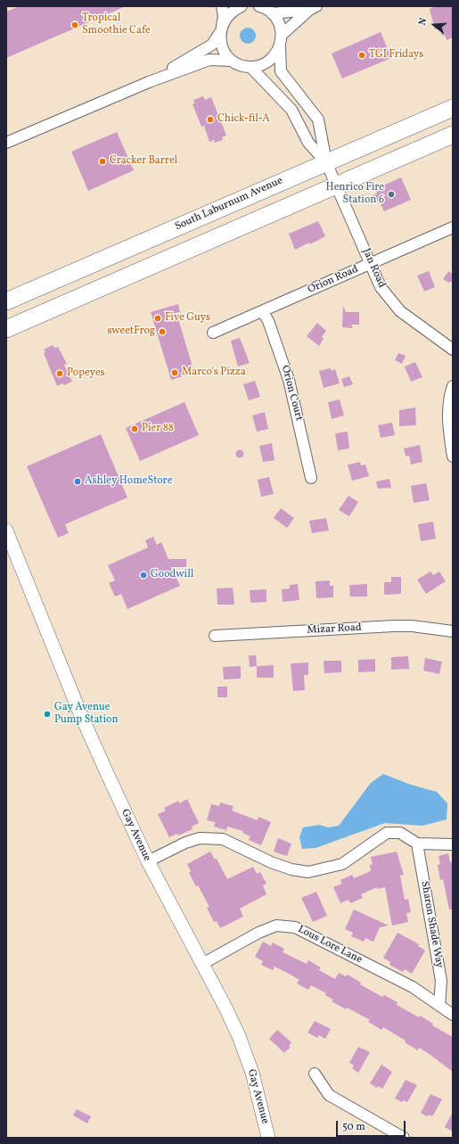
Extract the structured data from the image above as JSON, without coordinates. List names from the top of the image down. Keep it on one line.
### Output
{"streets":{"main road":["South Laburnum Avenue"],"street":["Jan Road","Orion Road","Orion Court","Mizar Road","Gay Avenue","Sharon Shade Way","Lous Lore Lane"]},"crossings":[["South Laburnum Avenue","Jan Road"],["Jan Road","Orion Road"],["Orion Road","Orion Court"],["Gay Avenue","Lous Lore Lane"],["Sharon Shade Way","Lous Lore Lane"]],"places":["Tropical Smoothie Cafe","TGI Fridays","Chick-fil-A","Cracker Barrel","Henrico Fire Station 6","Five Guys","sweetFrog","Marco's Pizza","Popeyes","Pier 88","Ashley HomeStore","Goodwill","Gay Avenue Pump Station"],"scale_bar":"50 m","north":"left"}
